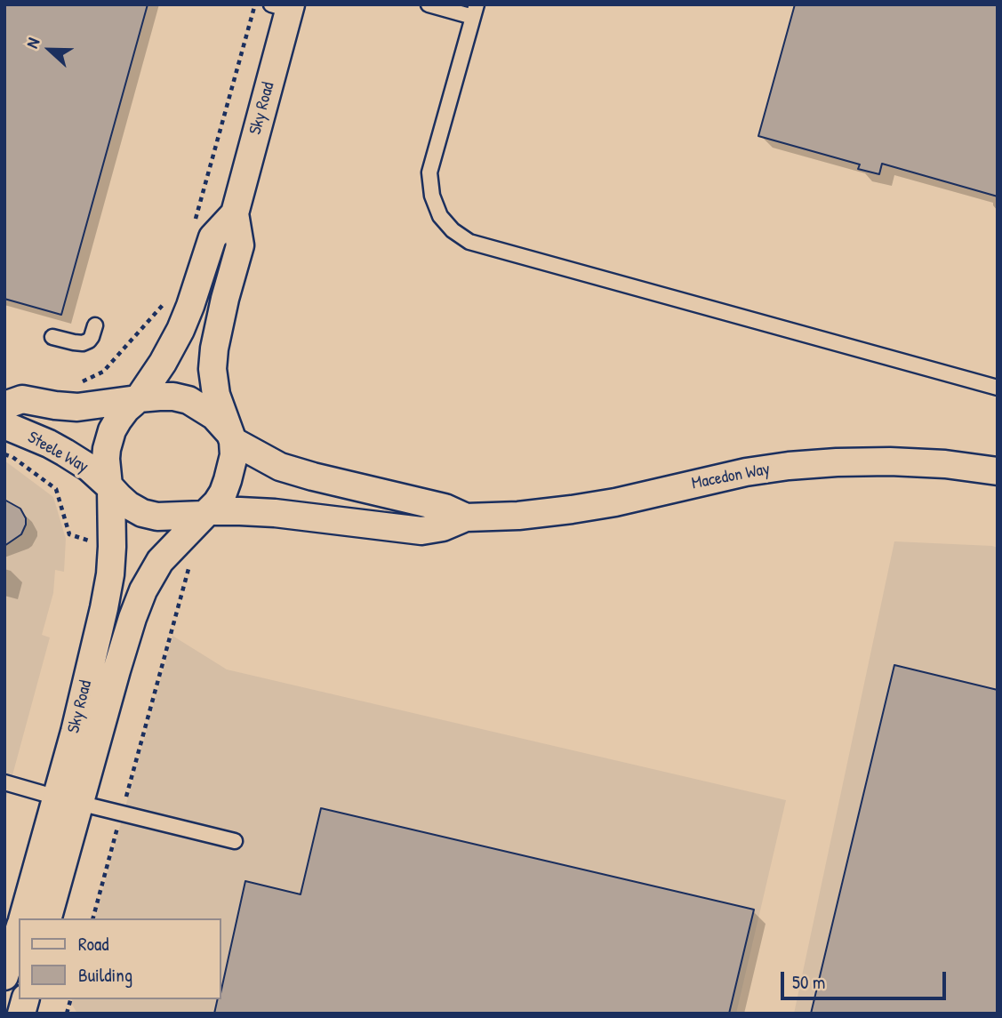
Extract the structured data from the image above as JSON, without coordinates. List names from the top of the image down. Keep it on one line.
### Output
{"streets":{"street":["Sky Road","Steele Way","Macedon Way"]},"crossings":[["Sky Road","Steele Way"],["Sky Road","Macedon Way"],["Steele Way","Macedon Way"]],"legend":["Road","Building"],"scale_bar":"50 m","north":"left"}
